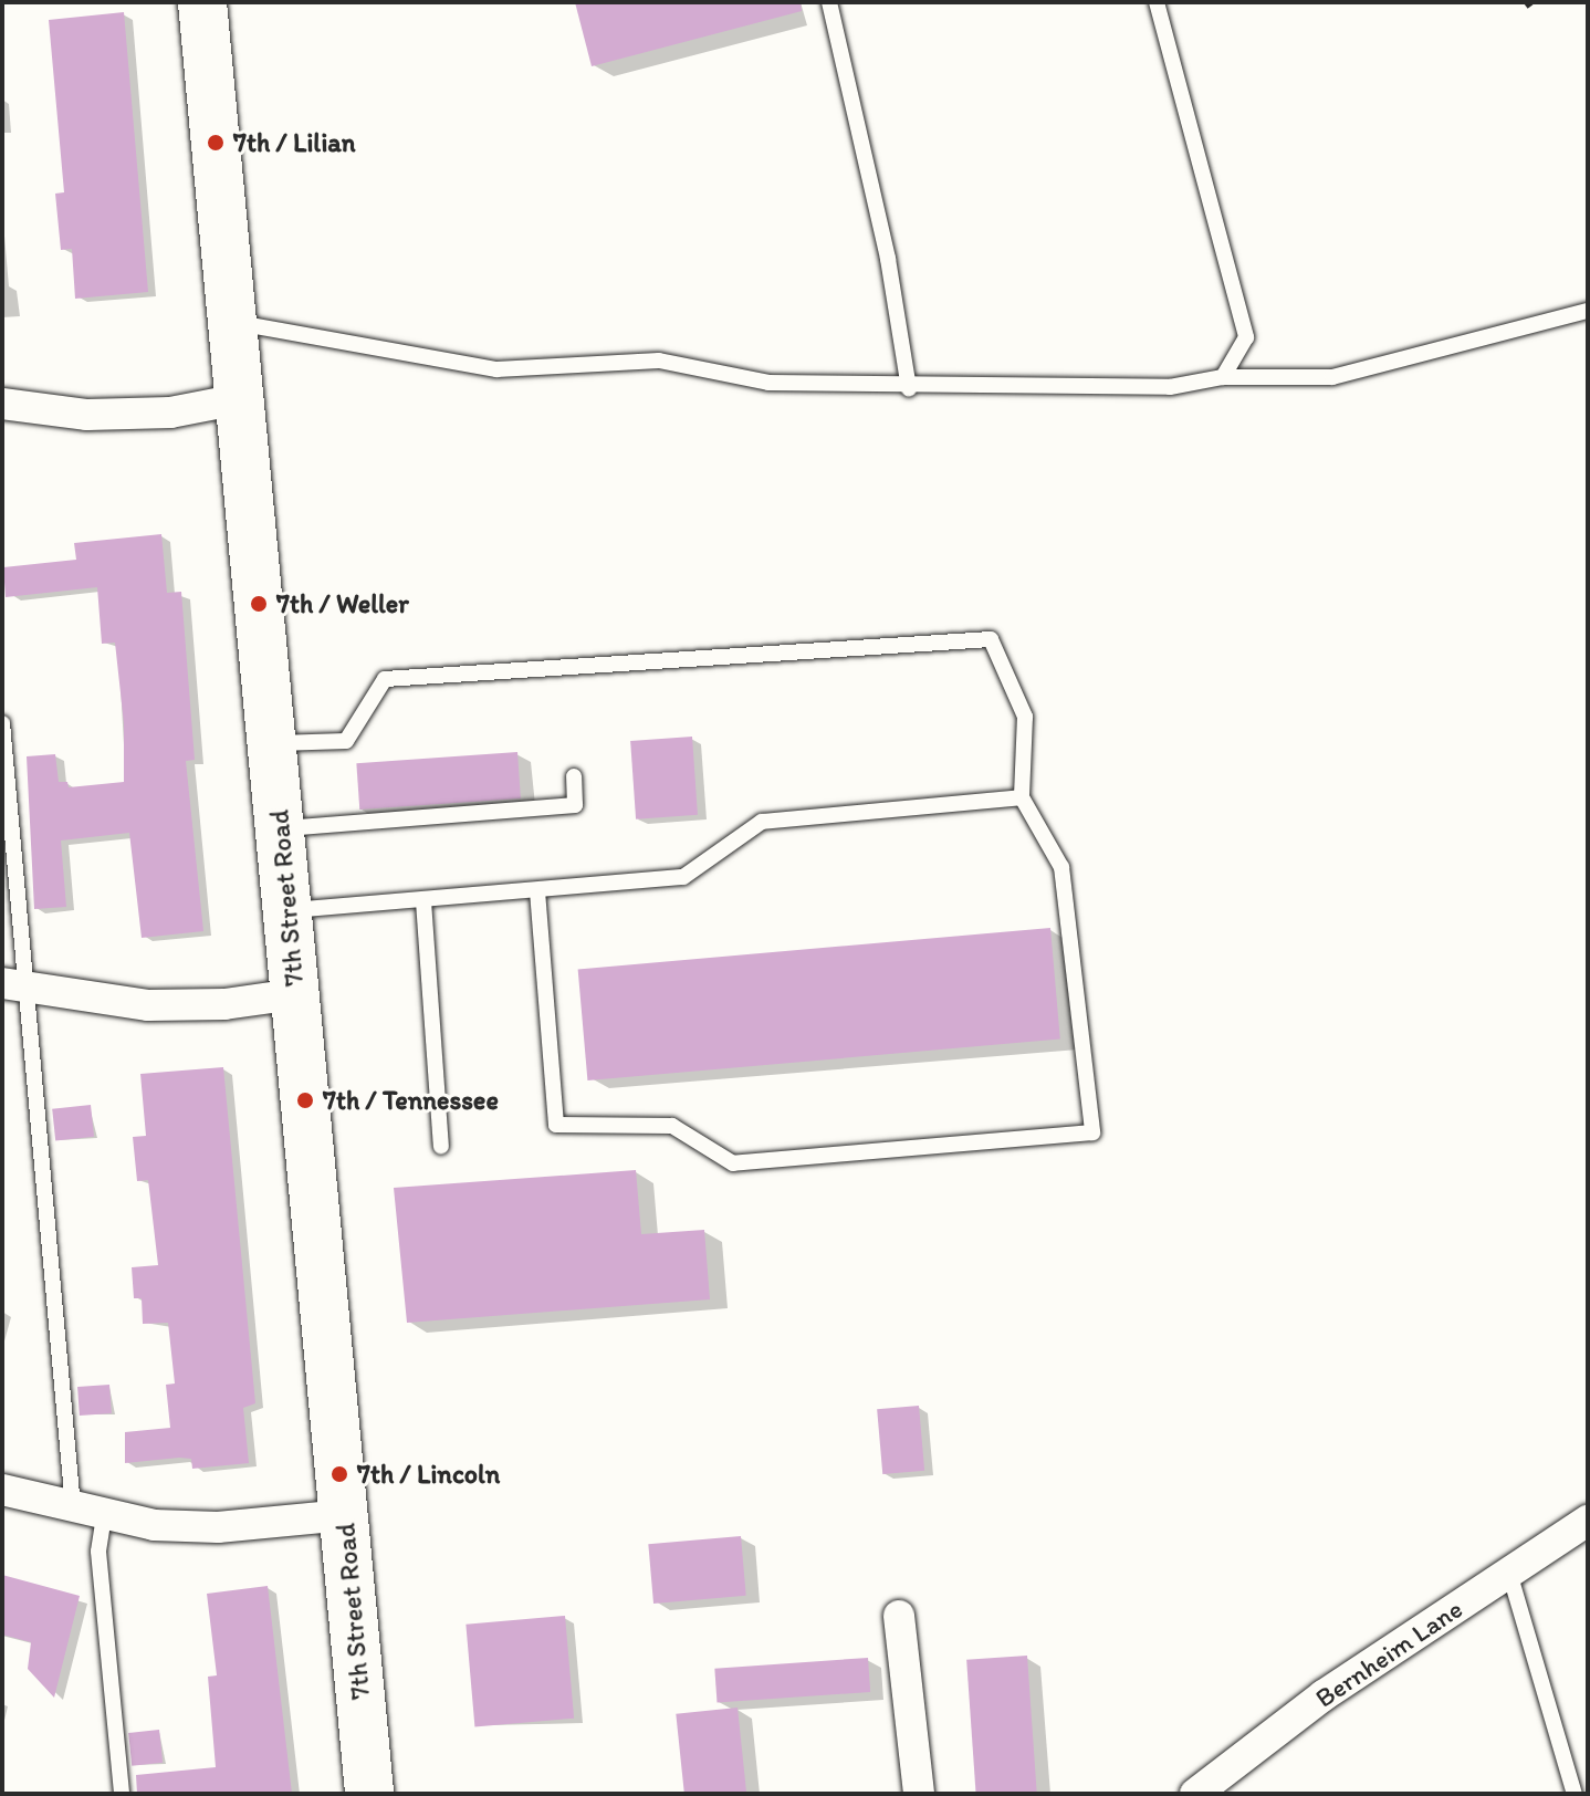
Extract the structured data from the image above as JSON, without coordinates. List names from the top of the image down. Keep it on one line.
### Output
{"streets":{"main road":["7th Street Road"],"street":["Bernheim Lane"]},"places":["7th / Lilian","7th / Weller","7th / Tennessee","7th / Lincoln"]}
